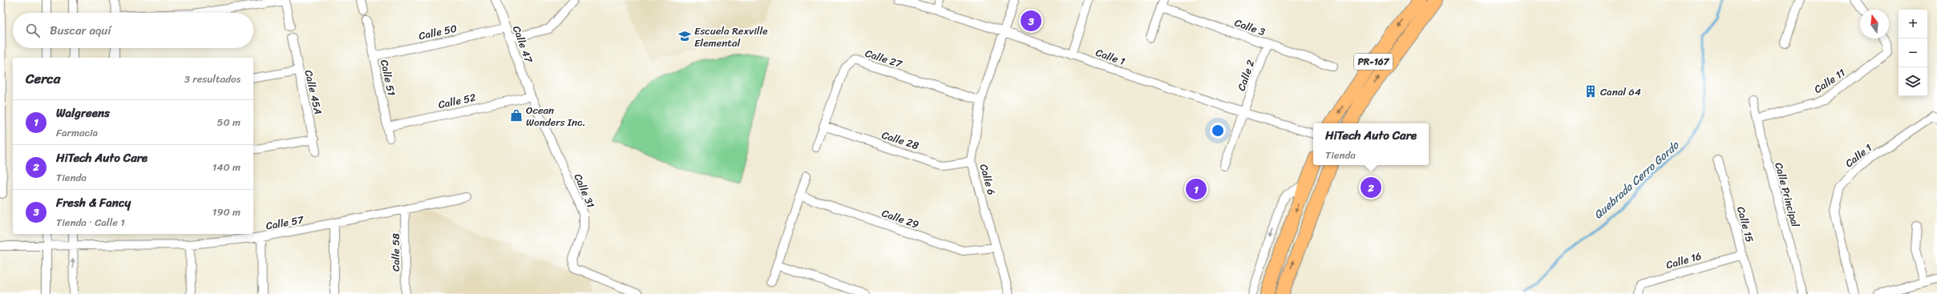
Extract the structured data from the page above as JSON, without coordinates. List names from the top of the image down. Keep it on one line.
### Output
{"streets":{"main road":["PR-167"],"street":["Calle 3","Calle 50","Calle 47","Calle 1","Calle 27","Calle 2","Calle 51","Calle 11","Calle 45A","Calle 52","Calle 28","Calle 6","Calle 31","Calle Principal","Calle 29","Calle 57","Calle 15","Calle 58","Calle 16"]},"crossings":[["Calle 3","Calle 2"],["Calle 50","Calle 47"],["Calle 50","Calle 51"],["Calle 47","Calle 52"],["Calle 47","Calle 31"],["Calle 1","Calle 2"],["Calle 1","Calle 6"],["Calle 27","Calle 28"],["Calle 27","Calle 6"],["Calle 51","Calle 52"],["Calle 11","Calle Principal"],["Calle 52","Calle 31"],["Calle 28","Calle 6"],["Calle 6","Calle 29"],["Calle 57","Calle 58"],["Calle 15","Calle 16"]],"water":["Quebrada Cerro Gordo"],"places":{"school or university":["Escuela Rexville Elemental"],"building":["Canal 64"],"shop":["Ocean Wonders Inc."]},"north":"top","page":{"pins":["3","2","1"],"map_buttons":["+","−"],"search":"Buscar aquí","heading":["Cerca","3 resultados"],"list":[{"mark":"1","name":"Walgreens","note":"Farmacia","value":"50 m"},{"mark":"2","name":"HiTech Auto Care","note":"Tienda","value":"140 m"},{"mark":"3","name":"Fresh & Fancy","note":"Tienda · Calle 1","value":"190 m"}],"popup":["HiTech Auto Care","Tienda"]}}
